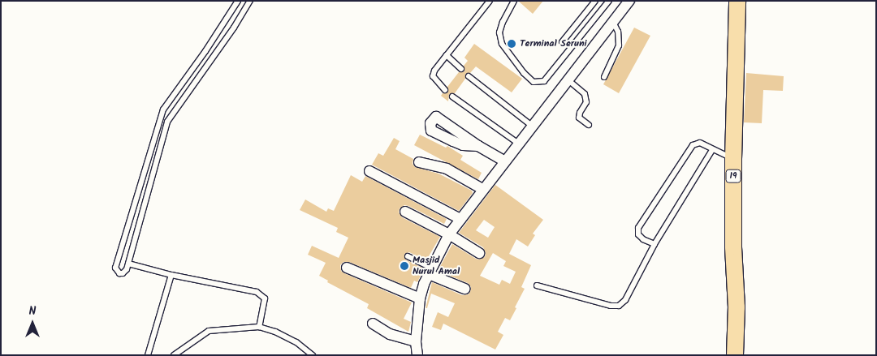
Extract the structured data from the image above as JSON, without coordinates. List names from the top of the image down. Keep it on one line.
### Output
{"streets":{"highway":["19"]},"places":["Terminal Seruni","Masjid Nurul Amal"],"north":"top"}
